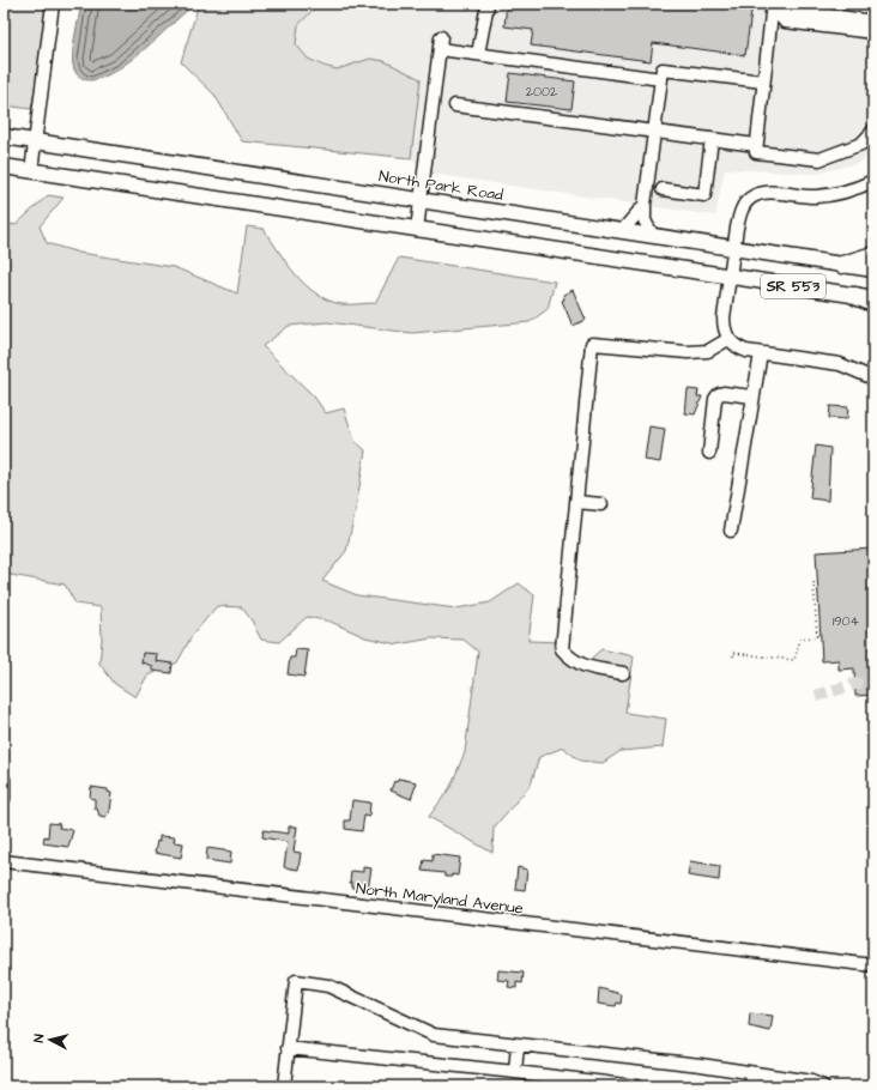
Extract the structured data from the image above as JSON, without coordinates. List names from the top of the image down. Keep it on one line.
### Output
{"streets":{"main road":["North Park Road","SR 553"],"street":["North Maryland Avenue"]},"house_numbers":["2002","1904"],"north":"left"}
